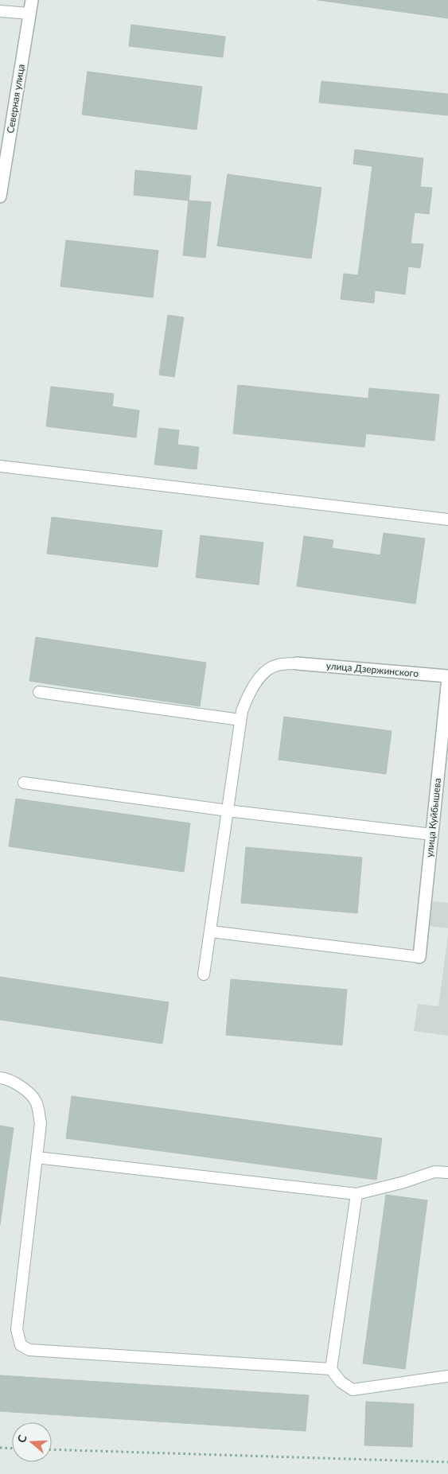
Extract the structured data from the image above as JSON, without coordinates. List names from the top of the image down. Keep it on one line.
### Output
{"streets":{"street":["Северная улица","улица Дзержинского","улица Куйбышева"]},"crossings":[["улица Дзержинского","улица Куйбышева"]],"north":"left"}
